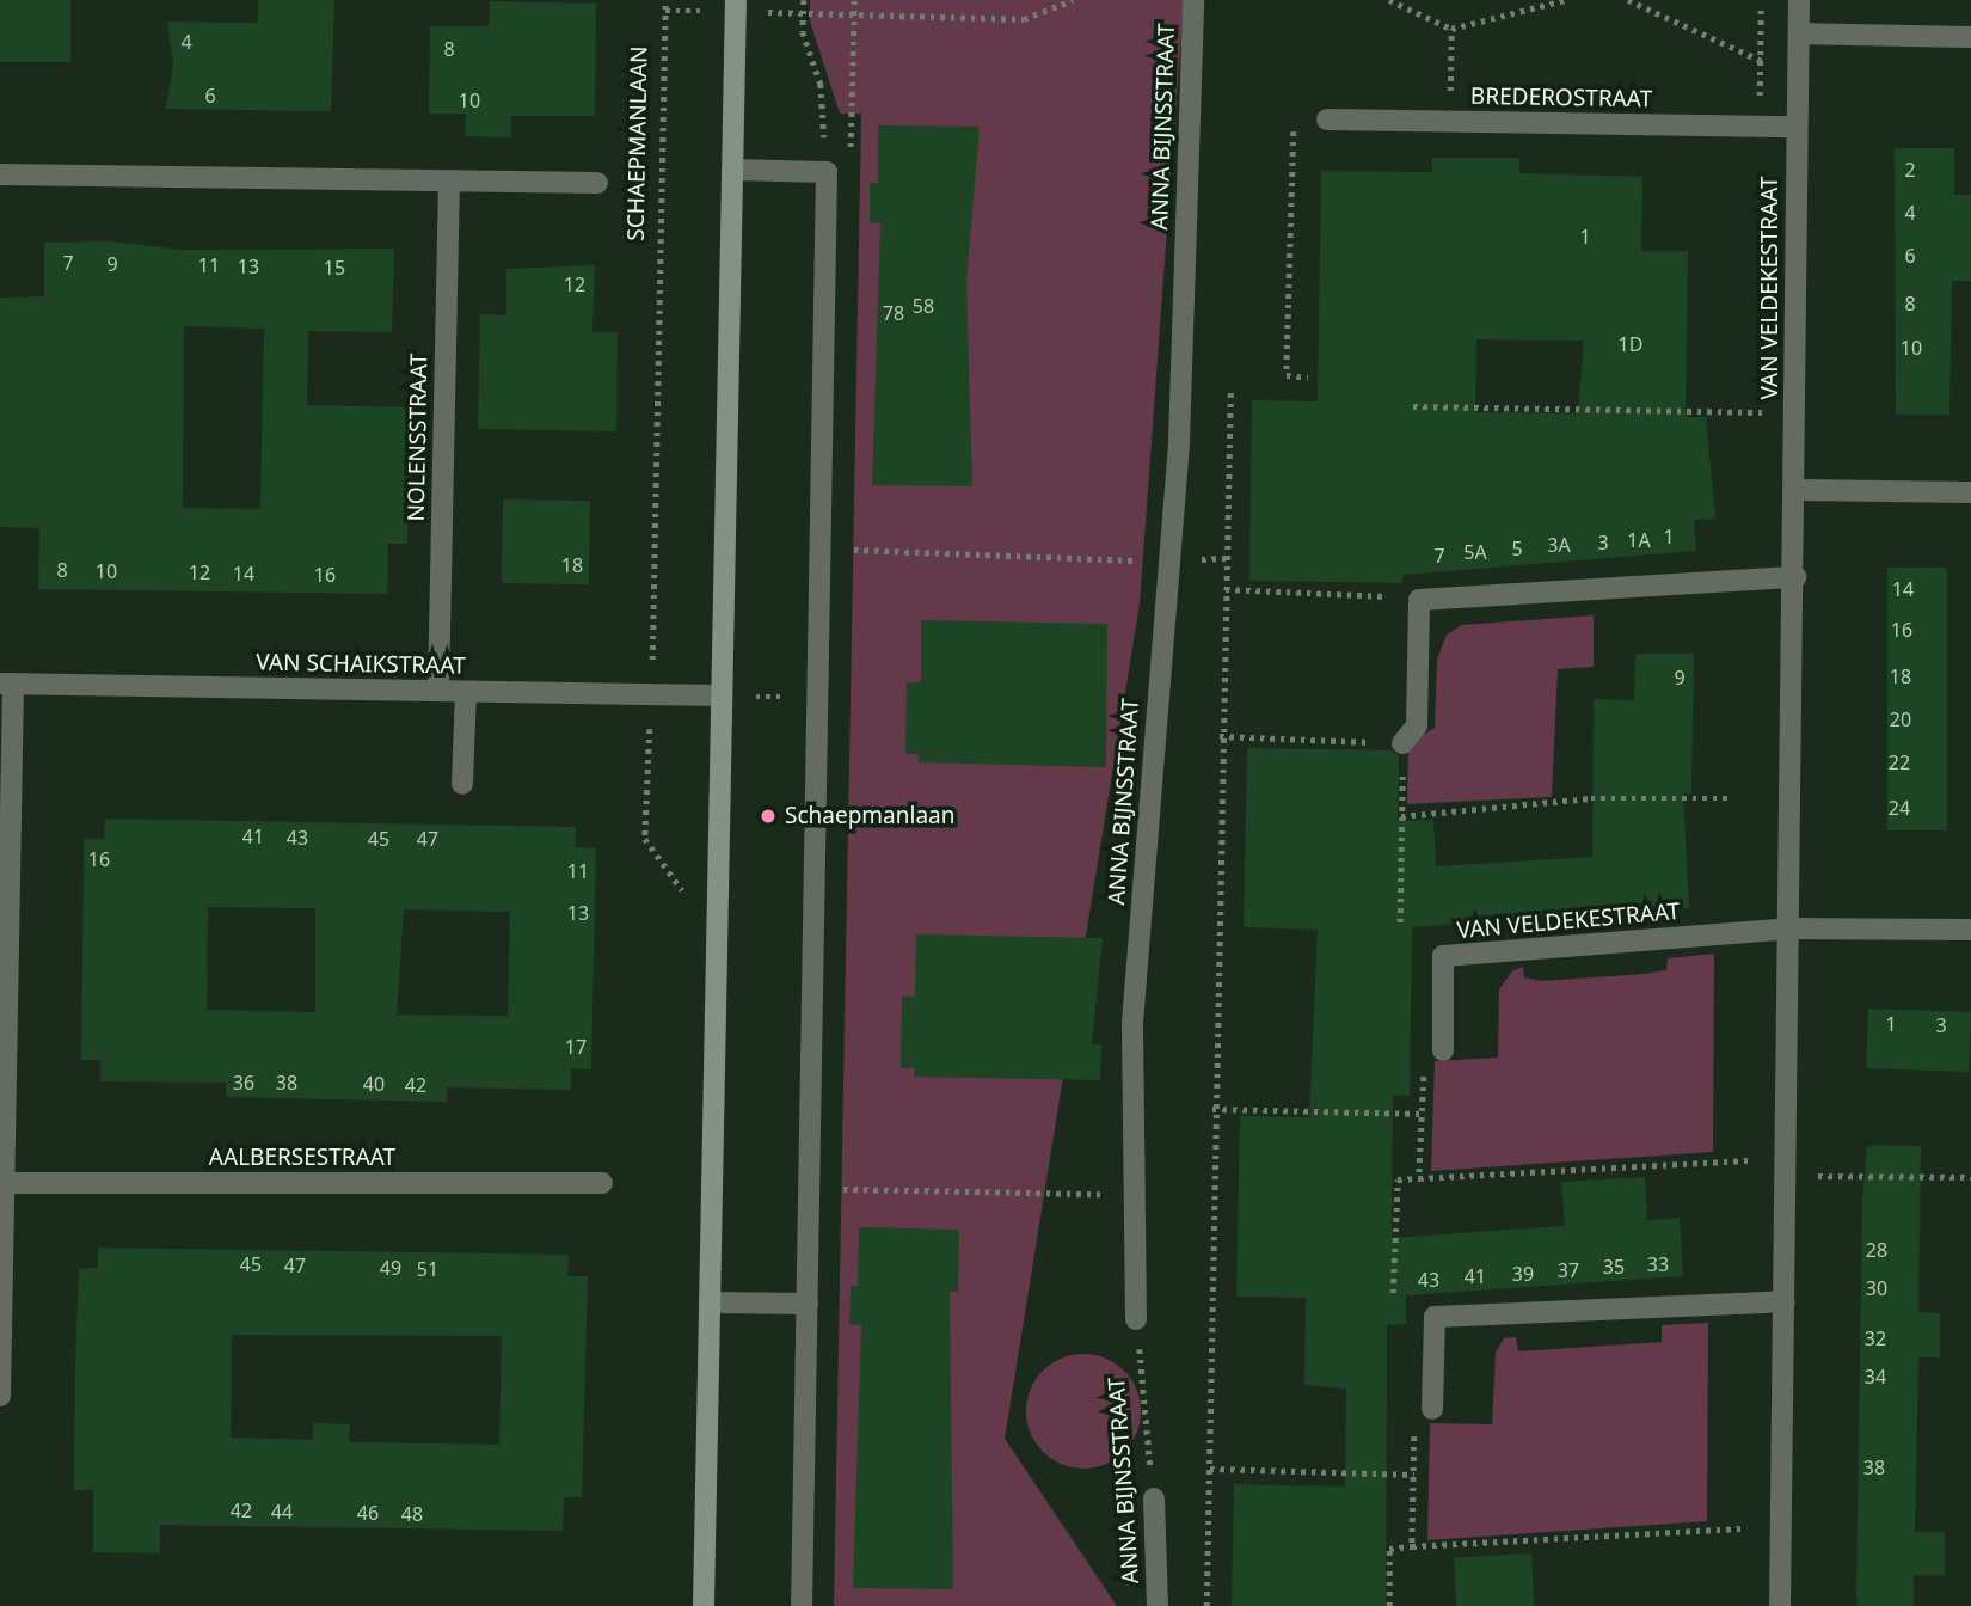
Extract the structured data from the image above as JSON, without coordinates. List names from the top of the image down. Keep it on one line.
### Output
{"streets":{"street":["BREDEROSTRAAT","ANNA BIJNSSTRAAT","VAN VELDEKESTRAAT","NOLENSSTRAAT","VAN SCHAIKSTRAAT","AALBERSESTRAAT"],"path":["SCHAEPMANLAAN"]},"crossings":[["BREDEROSTRAAT","VAN VELDEKESTRAAT"],["SCHAEPMANLAAN","VAN SCHAIKSTRAAT"],["NOLENSSTRAAT","VAN SCHAIKSTRAAT"]],"places":["Schaepmanlaan"],"house_numbers":["4","8","6","10","2","4","1","6","7","9","11","13","15","12","8","58","78","1D","10","1","1A","3","3A","5","5A","7","18","8","10","12","14","16","14","16","18","9","20","22","24","41","43","45","47","16","11","13","1","3","17","36","38","40","42","28","45","33","47","35","49","51","37","39","41","43","30","32","34","38","42","44","46","48"]}
